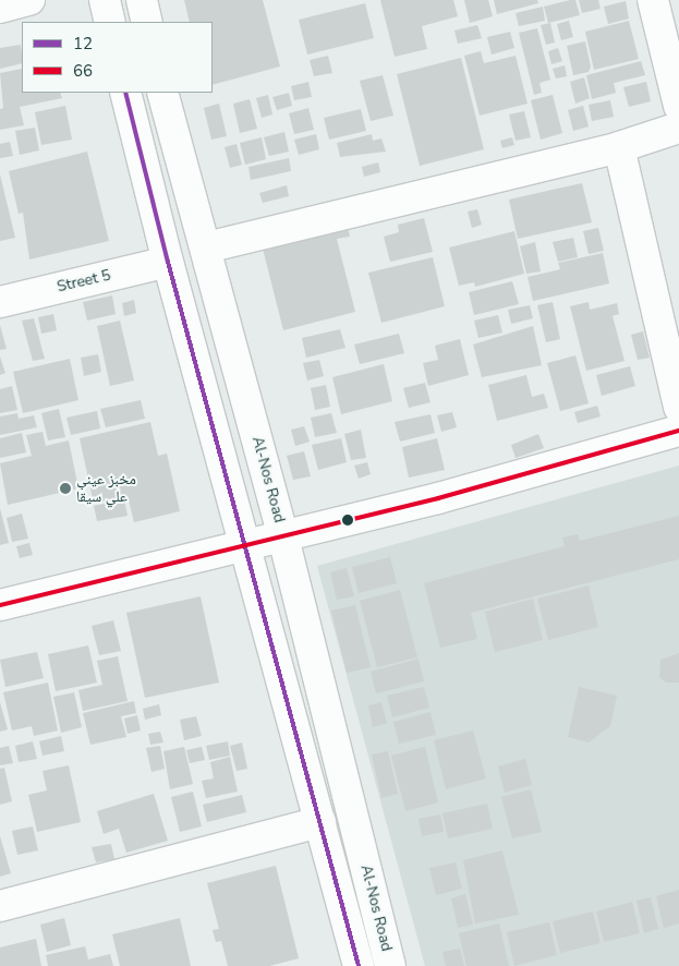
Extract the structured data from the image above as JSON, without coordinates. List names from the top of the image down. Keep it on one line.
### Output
{"streets":{"street":["Street 5","Al-Nos Road"]},"crossings":[["Street 5","Al-Nos Road"]],"places":["مخبز عيني علي سيقا"],"lines":["transit line 12","transit line 66"],"legend":["12","66"]}
